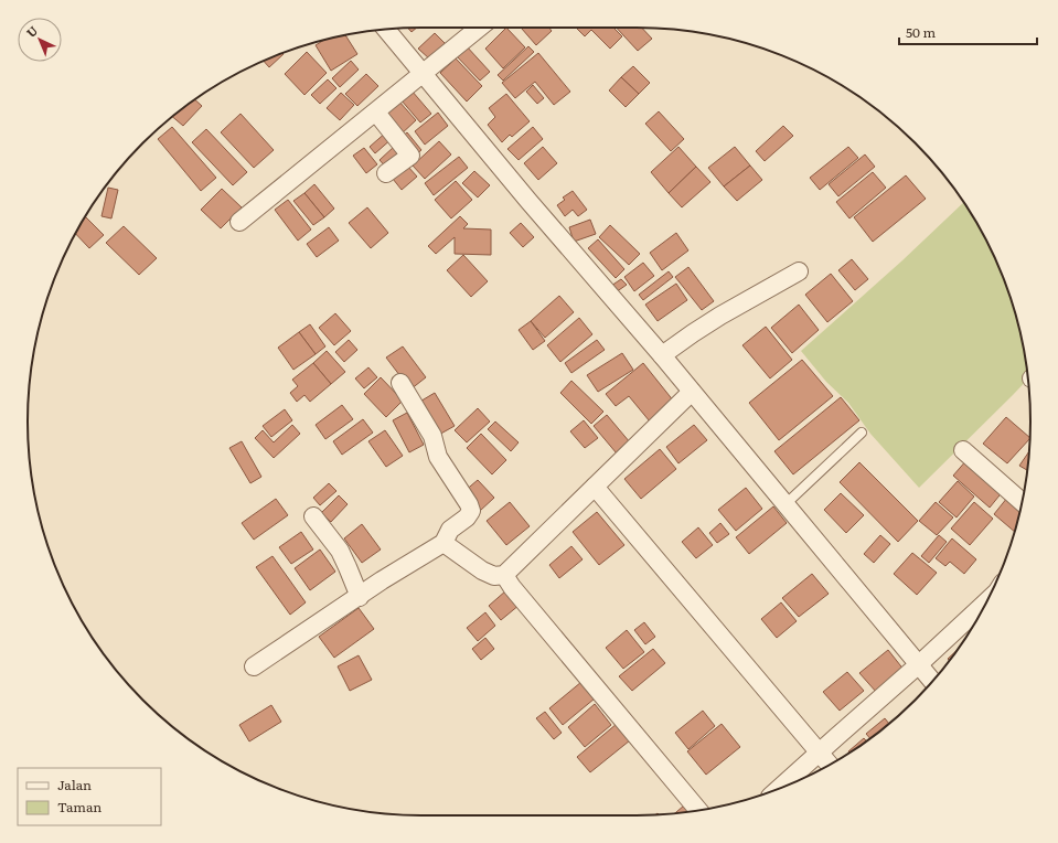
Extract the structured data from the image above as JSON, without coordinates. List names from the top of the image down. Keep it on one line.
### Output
{"legend":["Jalan","Taman"],"scale_bar":"50 m","north":"top left"}
